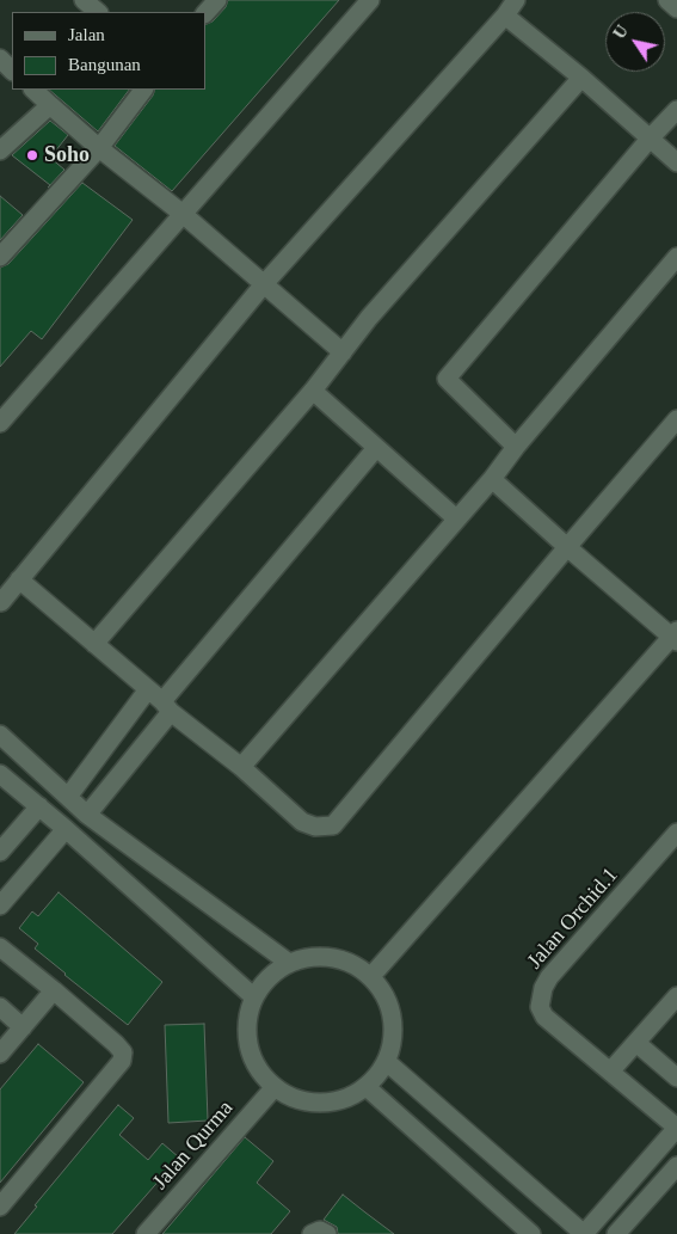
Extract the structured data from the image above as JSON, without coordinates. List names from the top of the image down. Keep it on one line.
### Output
{"streets":{"street":["Jalan Orchid.1","Jalan Qurma"]},"places":["Soho"],"legend":["Jalan","Bangunan"],"north":"top left"}
